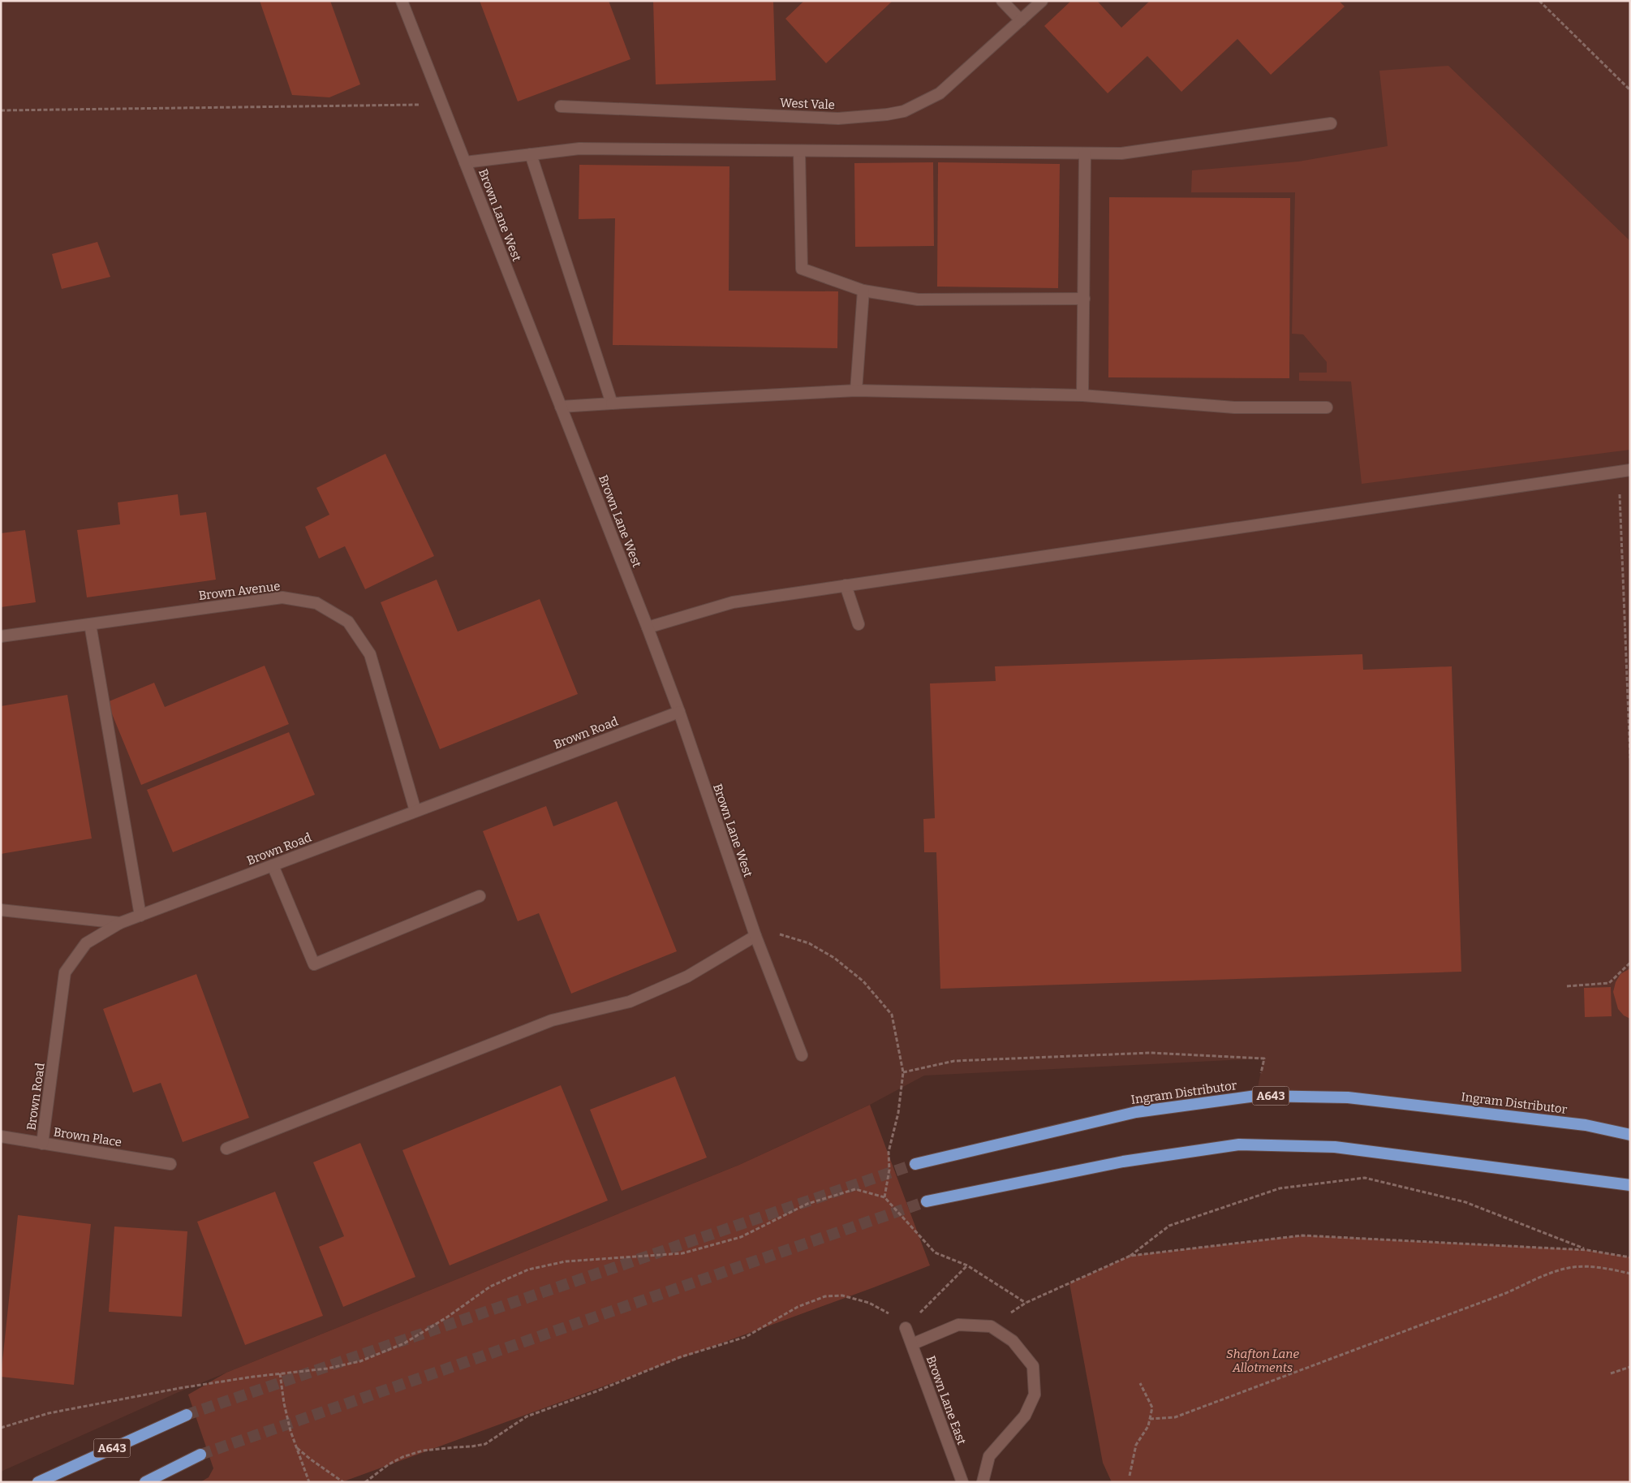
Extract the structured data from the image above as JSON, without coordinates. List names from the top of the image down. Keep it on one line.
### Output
{"streets":{"highway":["Ingram Distributor","A643"],"street":["West Vale","Brown Lane West","Brown Avenue","Brown Road","Brown Place","Brown Lane East"]},"crossings":[["Brown Lane West","Brown Road"],["Brown Avenue","Brown Road"],["Brown Road","Brown Place"]],"parks":["Shafton Lane Allotments"]}
